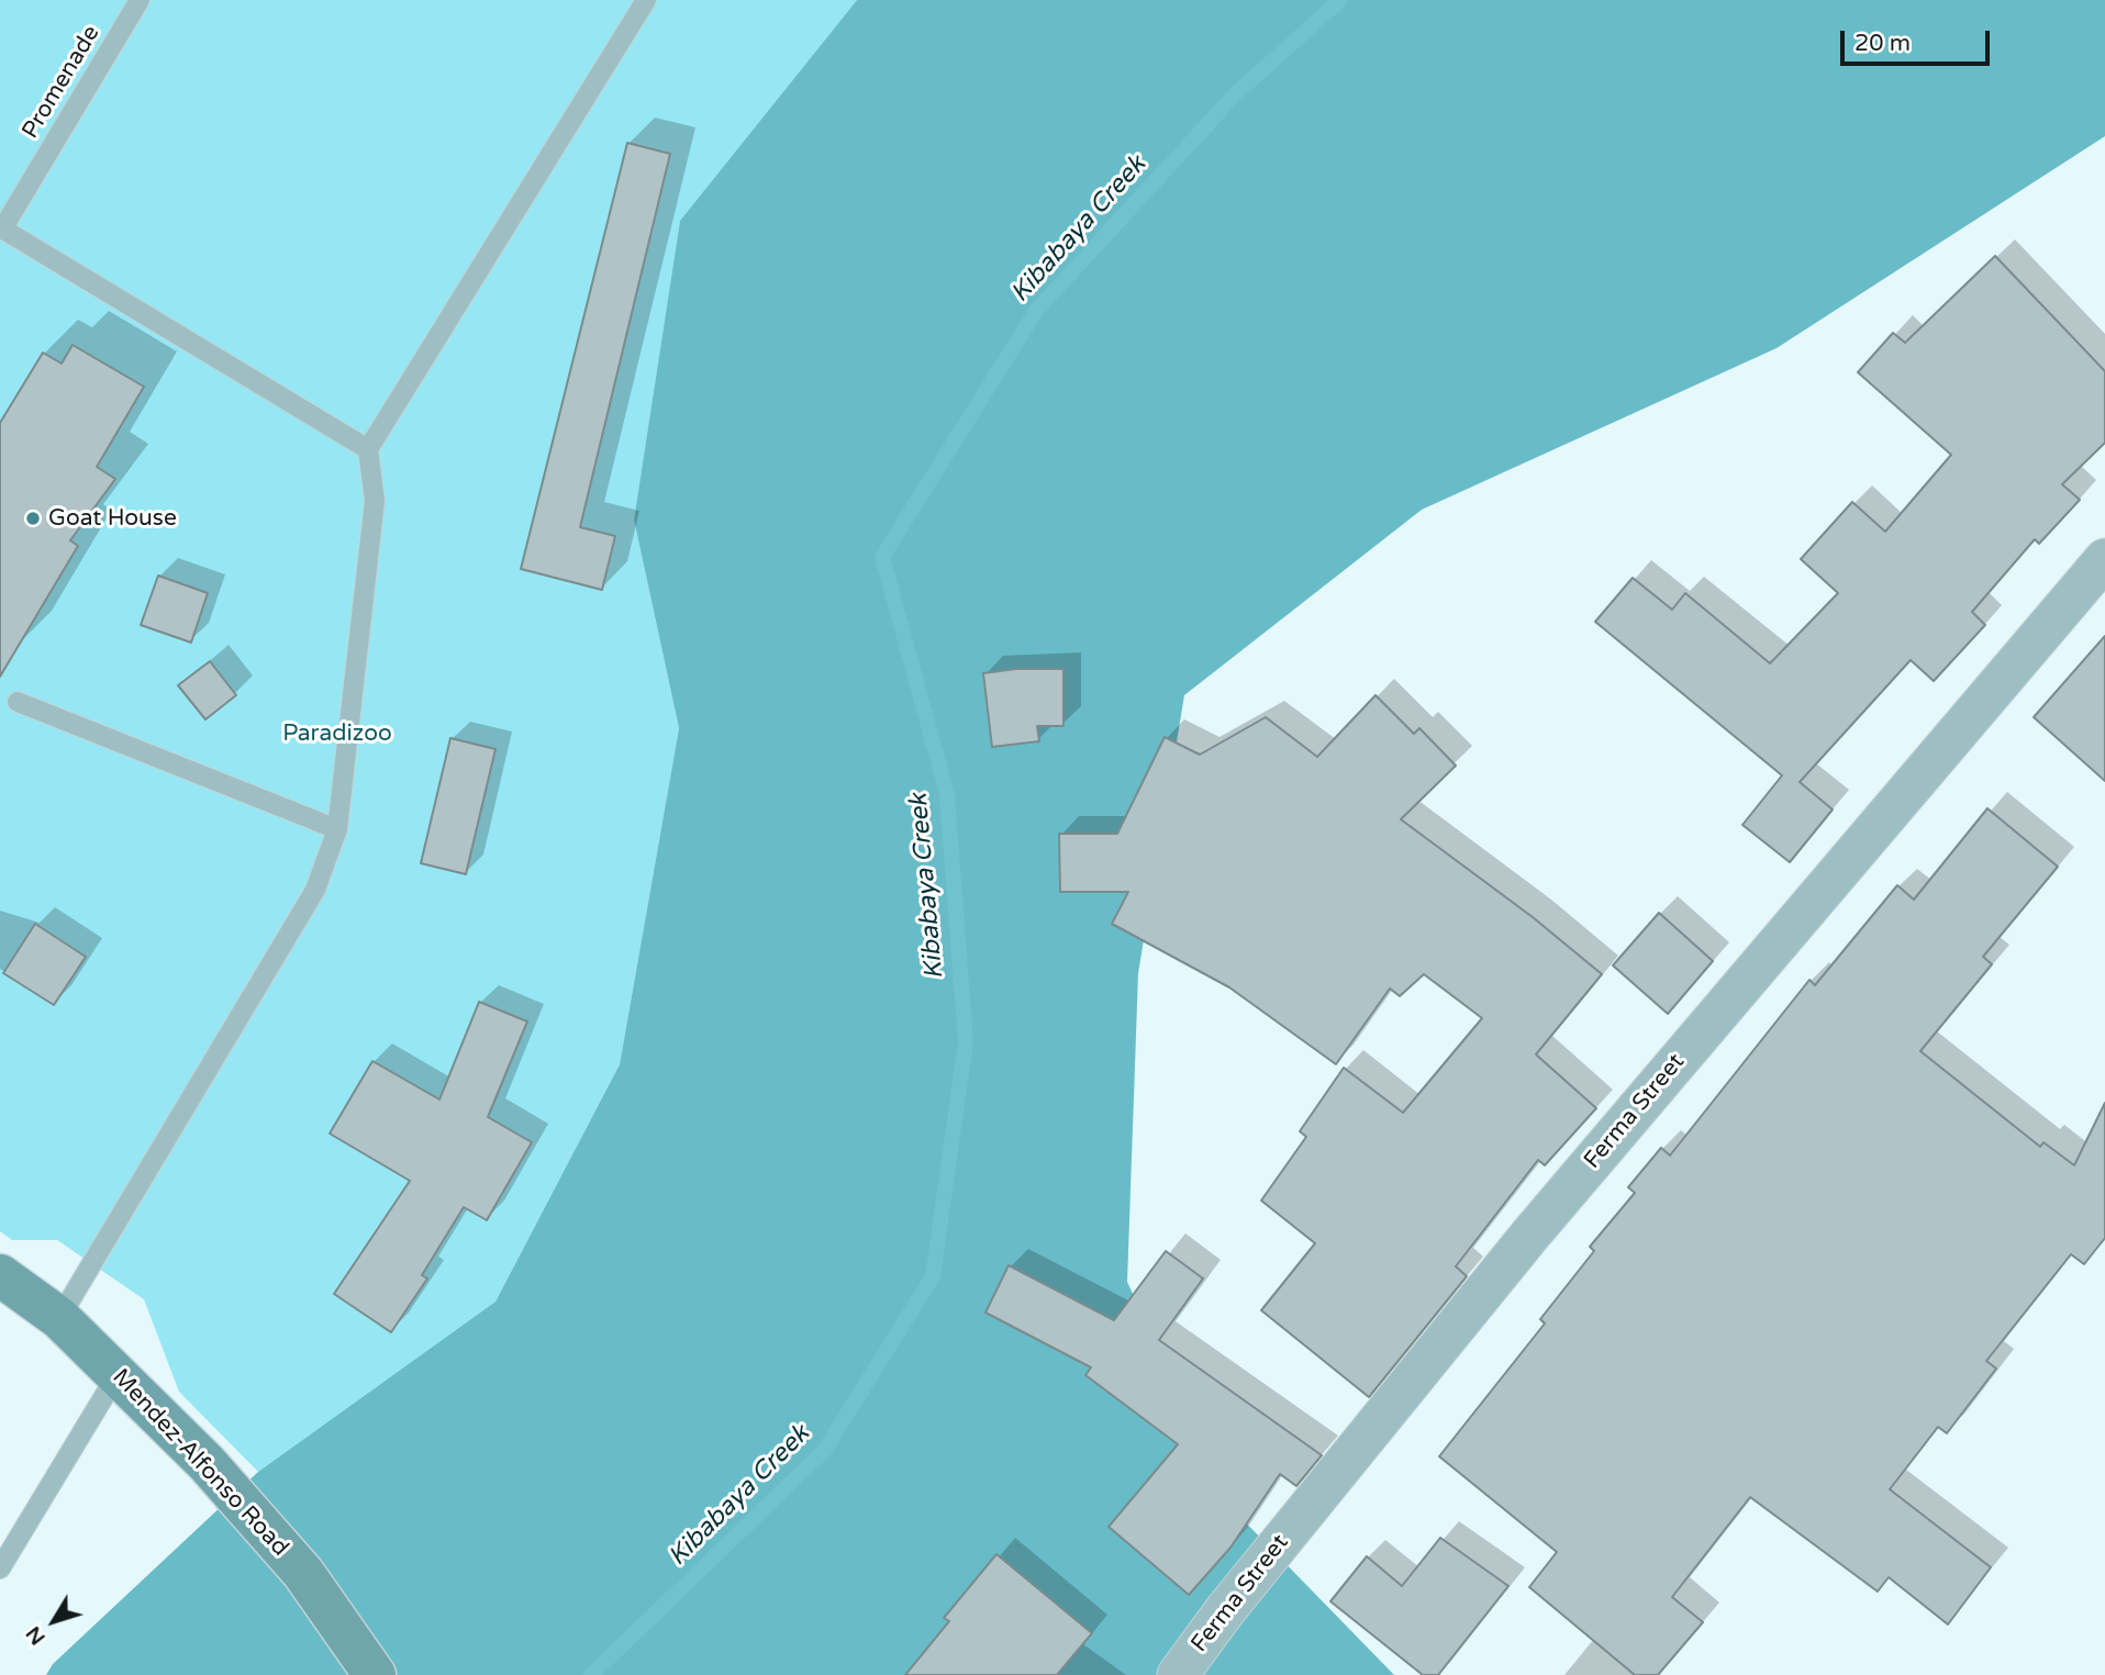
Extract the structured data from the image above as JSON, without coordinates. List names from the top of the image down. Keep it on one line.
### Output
{"streets":{"main road":["Mendez-Alfonso Road"],"street":["Ferma Street"],"lane":["Promenade"]},"water":["Kibabaya Creek"],"parks":["Paradizoo"],"places":["Goat House"],"scale_bar":"20 m","north":"bottom left"}
